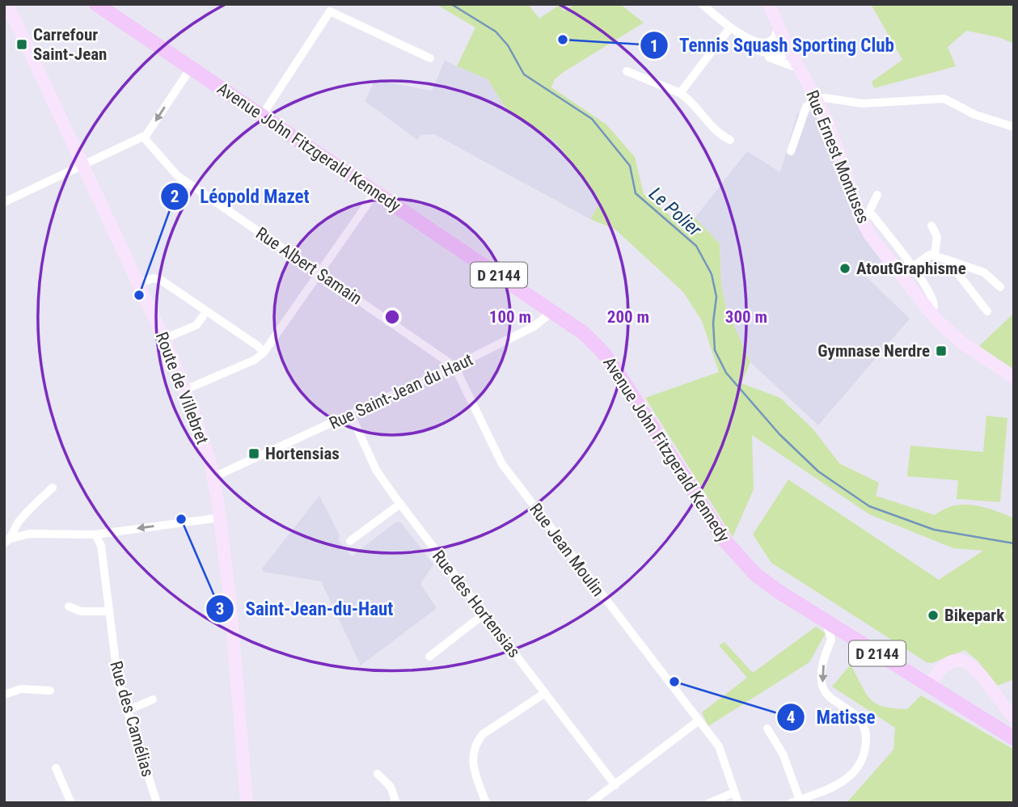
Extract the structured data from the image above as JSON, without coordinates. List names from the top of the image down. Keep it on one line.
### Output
{"streets":{"main road":["Avenue John Fitzgerald Kennedy","Rue Ernest Montuses","D 2144","Route de Villebret"],"street":["Rue Albert Samain","Rue Saint-Jean du Haut","Rue Jean Moulin","Rue des Hortensias","Rue des Camélias"]},"crossings":[["Avenue John Fitzgerald Kennedy","Rue Saint-Jean du Haut"],["Rue Albert Samain","Rue Saint-Jean du Haut"],["Rue Albert Samain","Rue Jean Moulin"],["Route de Villebret","Rue Saint-Jean du Haut"],["Rue Saint-Jean du Haut","Rue Jean Moulin"],["Rue Saint-Jean du Haut","Rue des Hortensias"]],"water":["Le Polier"],"places":{"other":["Tennis Squash Sporting Club","AtoutGraphisme","Léopold Mazet","Saint-Jean-du-Haut","Bikepark","Matisse"],"transit":["Carrefour Saint-Jean","Gymnase Nerdre","Hortensias"]},"rings":["100 m","200 m","300 m"]}
